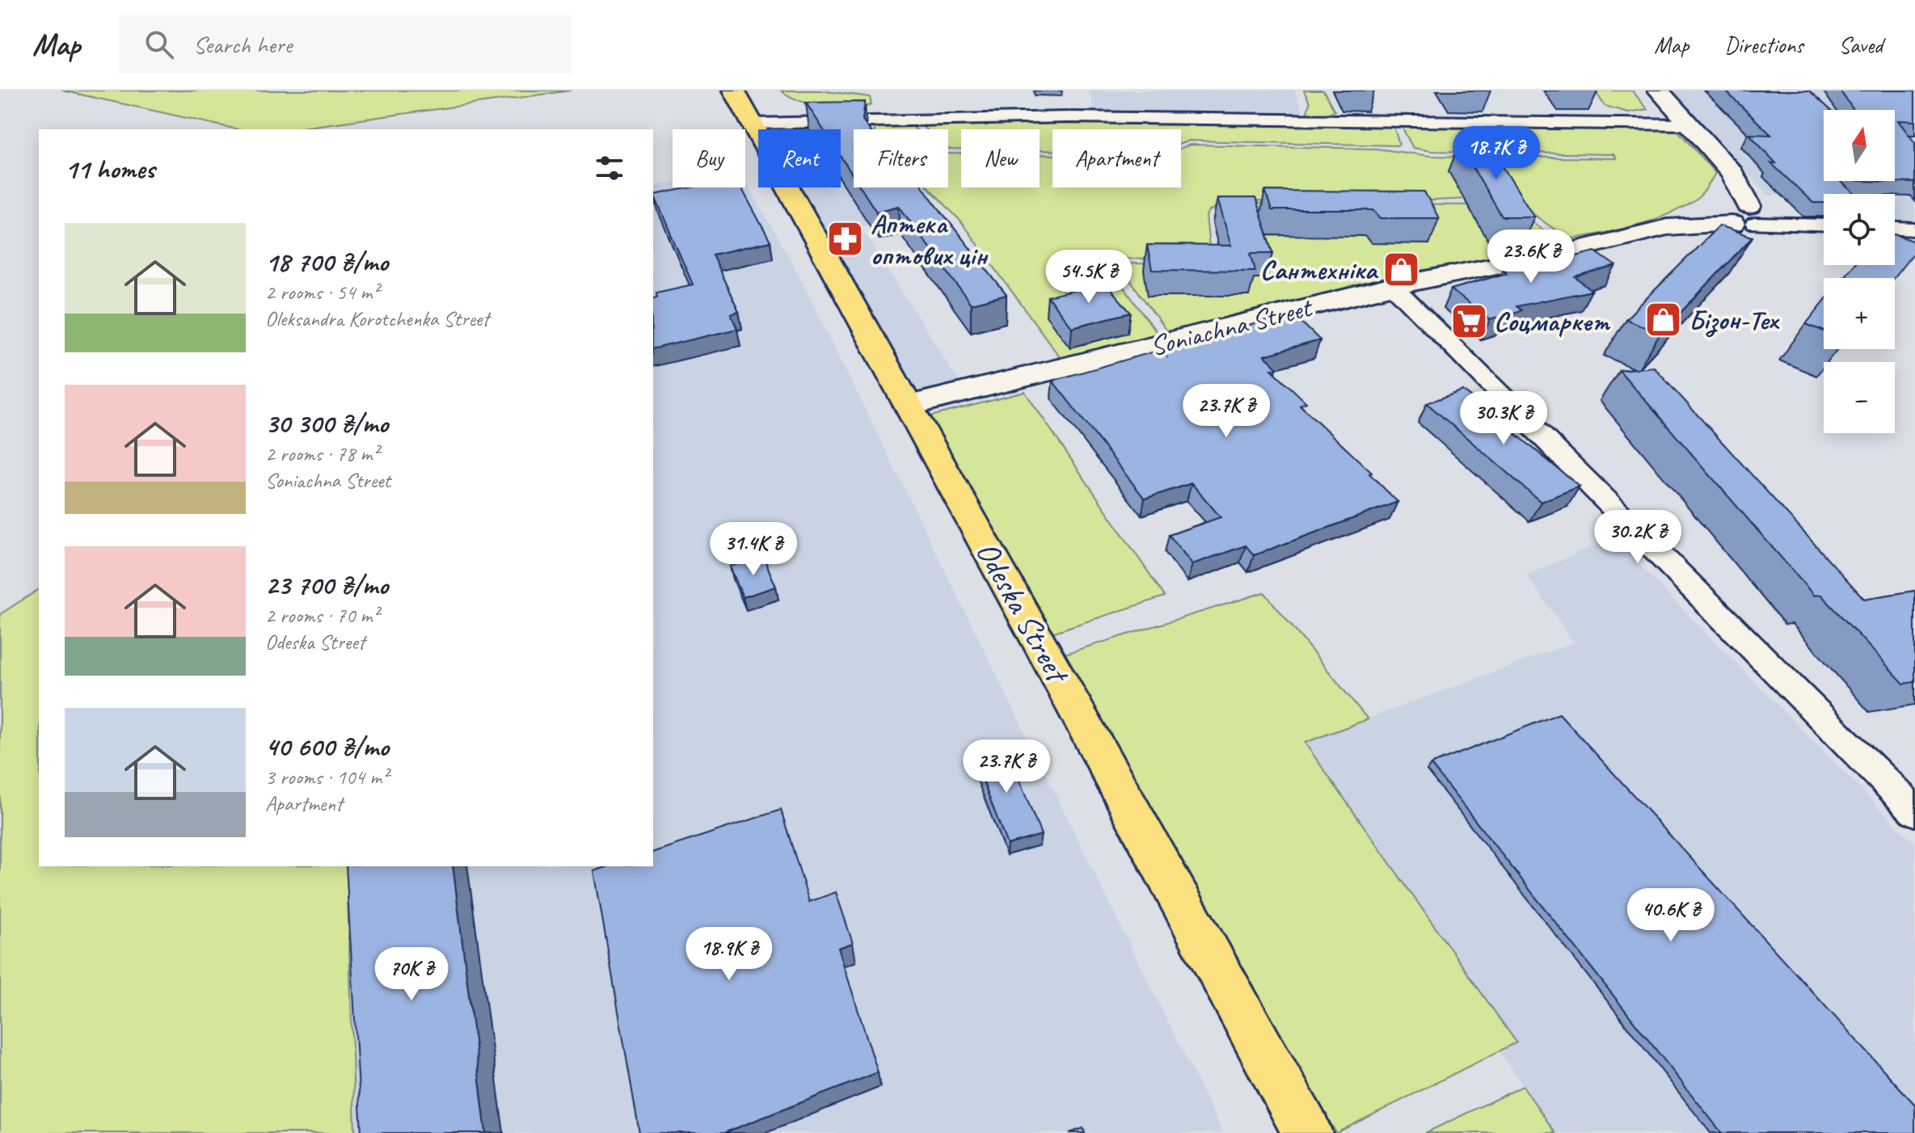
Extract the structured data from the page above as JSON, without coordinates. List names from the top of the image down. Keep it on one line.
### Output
{"streets":{"main road":["Odeska Street"],"street":["Soniachna Street"]},"crossings":[["Soniachna Street","Odeska Street"]],"places":{"pharmacy":["Аптека оптових цін"],"shop":["Сантехніка","Бізон-Тех"],"supermarket":["Соцмаркет"]},"north":"top","page":{"header":"Map","search":"Search here","nav":["Map","Directions","Saved"],"map_buttons":["+","−"],"price":["18.7K ₴","23.6K ₴","54.5K ₴","23.7K ₴","30.3K ₴","30.2K ₴","31.4K ₴","23.7K ₴","40.6K ₴","18.9K ₴","70K ₴"],"chip":["Buy","Rent","Filters","New","Apartment"],"heading":"11 homes","list":[{"name":"18 700 ₴/mo","note":"2 rooms · 54 m² · Oleksandra Korotchenka Street"},{"name":"30 300 ₴/mo","note":"2 rooms · 78 m² · Soniachna Street"},{"name":"23 700 ₴/mo","note":"2 rooms · 70 m² · Odeska Street"},{"name":"40 600 ₴/mo","note":"3 rooms · 104 m² · Apartment"}]}}
